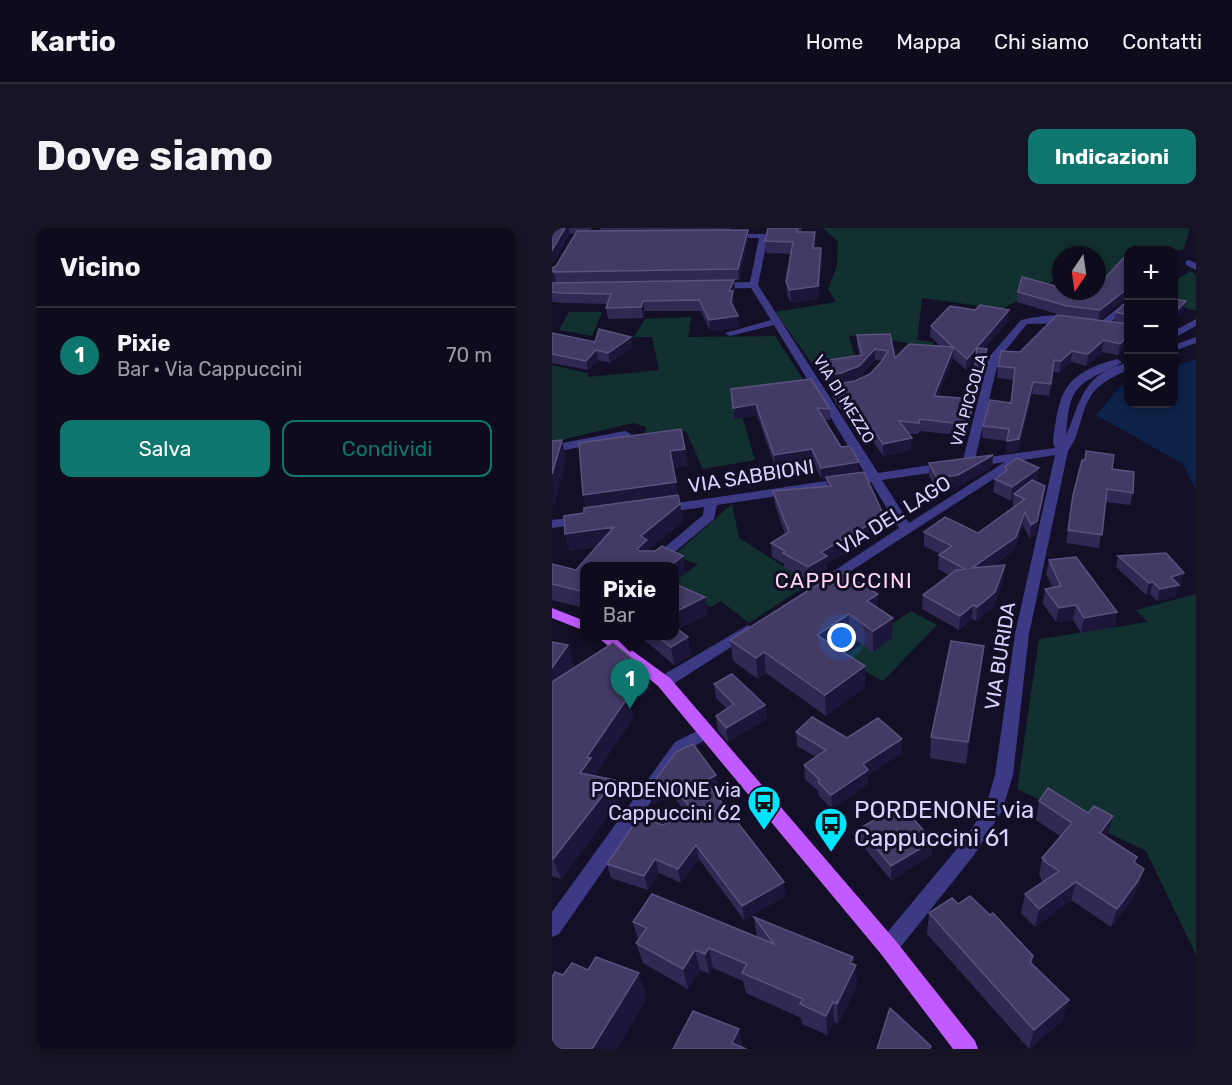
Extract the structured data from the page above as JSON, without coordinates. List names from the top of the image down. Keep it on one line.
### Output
{"streets":{"street":["VIA DI MEZZO","VIA PICCOLA","VIA SABBIONI","VIA DEL LAGO","VIA BURIDA"]},"crossings":[["VIA DI MEZZO","VIA SABBIONI"],["VIA DI MEZZO","VIA DEL LAGO"],["VIA PICCOLA","VIA SABBIONI"],["VIA SABBIONI","VIA DEL LAGO"],["VIA SABBIONI","VIA BURIDA"]],"districts":["CAPPUCCINI"],"places":{"bus stop":["PORDENONE via Cappuccini 62","PORDENONE via Cappuccini 61"]},"north":"bottom","page":{"header":"Kartio","nav":["Home","Mappa","Chi siamo","Contatti"],"buttons":["Indicazioni",["Salva","Condividi"]],"title":"Dove siamo","heading":"Vicino","map_buttons":["+","−"],"list":[{"mark":"1","name":"Pixie","note":"Bar · Via Cappuccini","value":"70 m"}],"popup":["Pixie","Bar"],"pins":"1"}}
